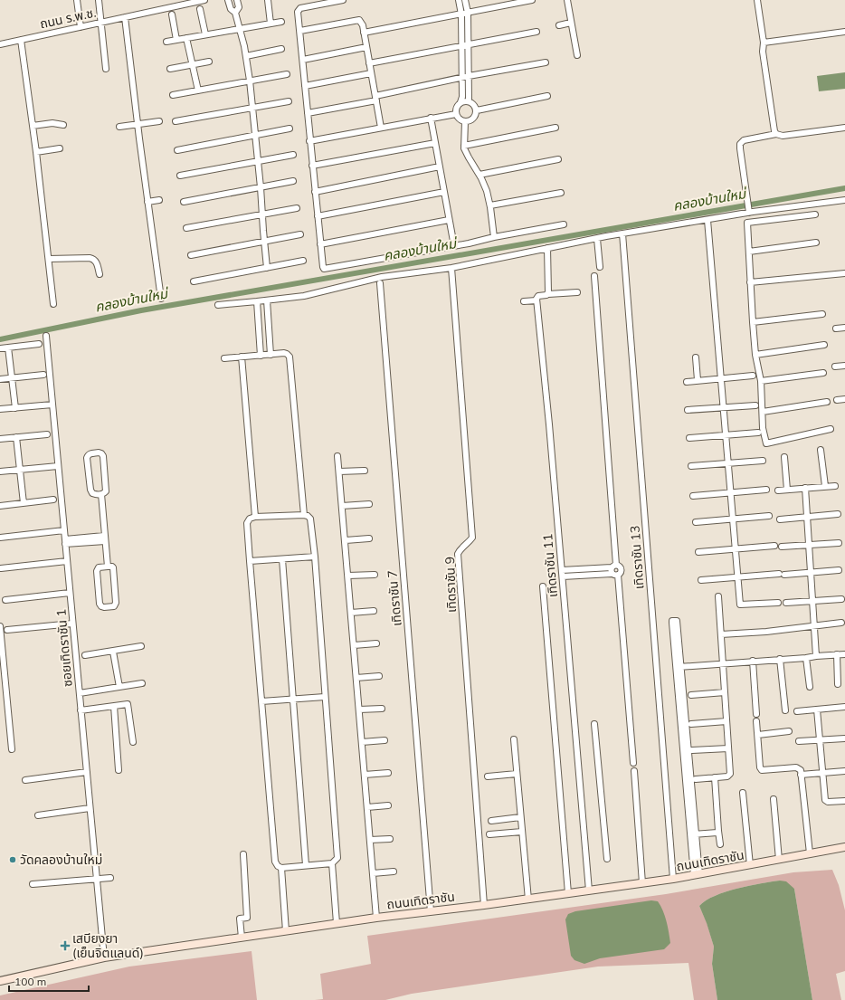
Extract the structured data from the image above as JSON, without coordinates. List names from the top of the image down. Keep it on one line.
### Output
{"streets":{"street":["ถนน ร.พ.ช.","เทิดราชัน 13","เทิดราชัน 11","เทิดราชัน 9","เทิดราชัน 7","ซอยเทิดราชัน 1","ถนนเทิดราชัน"]},"crossings":[["เทิดราชัน 13","ถนนเทิดราชัน"],["เทิดราชัน 11","ถนนเทิดราชัน"],["เทิดราชัน 9","ถนนเทิดราชัน"],["เทิดราชัน 7","ถนนเทิดราชัน"],["ซอยเทิดราชัน 1","ถนนเทิดราชัน"]],"water":["คลองบ้านใหม่"],"places":{"other":["วัดคลองบ้านใหม่"],"health":["เสบียงยา (เย็นจิตแลนด์)"]},"scale_bar":"100 m"}
